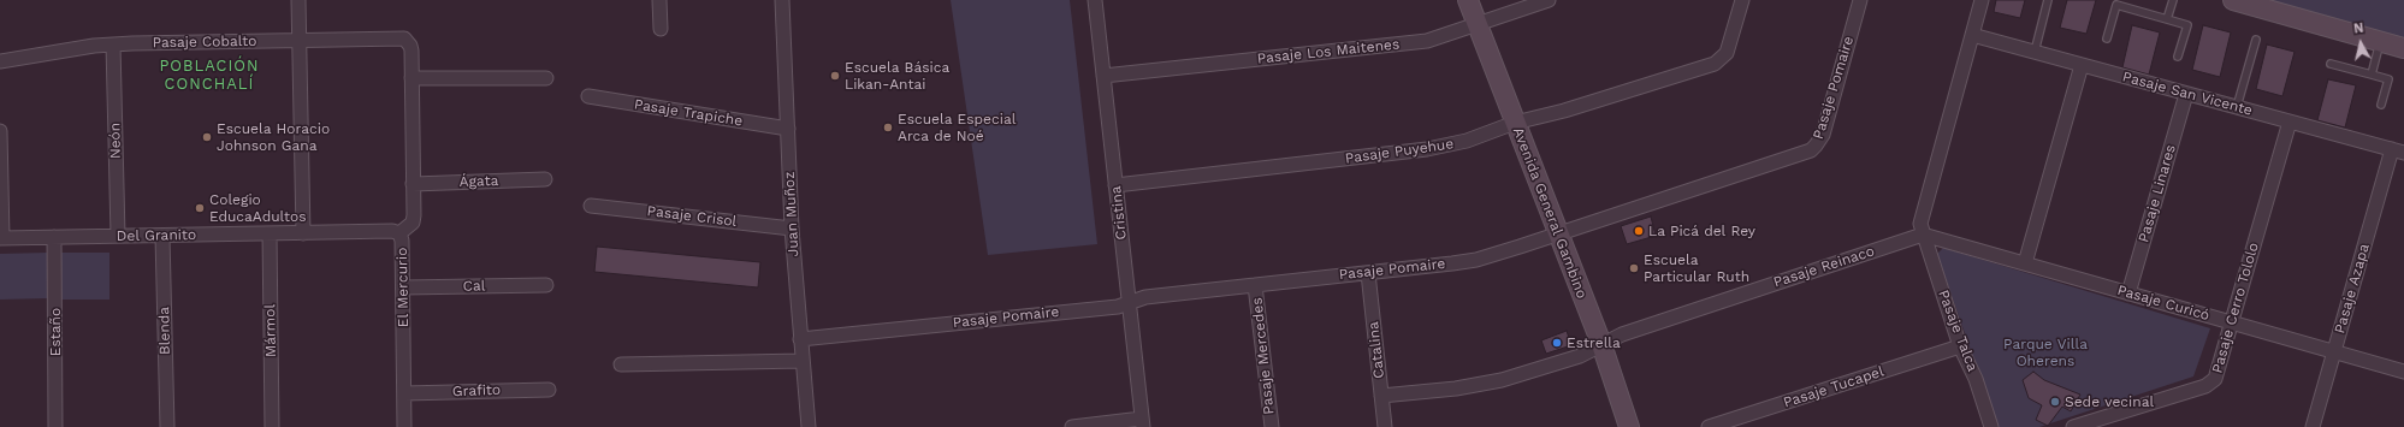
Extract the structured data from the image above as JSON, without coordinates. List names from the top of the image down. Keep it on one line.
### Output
{"streets":{"street":["Pasaje Cobalto","Pasaje Los Maitenes","Pasaje Pomaire","Pasaje San Vicente","Pasaje Trapiche","Neón","Pasaje Puyehue","Ágata","Pasaje Linares","Cristina","Avenida General Gambino","Juan Muñoz","Pasaje Crisol","Del Granito","Pasaje Reinaco","Cal","El Mercurio","Pasaje Azapa","Pasaje Curicó","Pasaje Cerro Tololo","Blenda","Mármol","Pasaje Talca","Estaño","Catalina","Pasaje Mercedes","Pasaje Tucapel","Grafito"]},"crossings":[["Pasaje Cobalto","Neón"],["Pasaje Cobalto","El Mercurio"],["Pasaje Los Maitenes","Cristina"],["Pasaje Los Maitenes","Avenida General Gambino"],["Pasaje Pomaire","Cristina"],["Pasaje Pomaire","Avenida General Gambino"],["Pasaje Pomaire","Juan Muñoz"],["Pasaje Pomaire","Catalina"],["Pasaje Pomaire","Pasaje Mercedes"],["Pasaje San Vicente","Pasaje Linares"],["Pasaje San Vicente","Pasaje Azapa"],["Pasaje San Vicente","Pasaje Cerro Tololo"],["Pasaje Trapiche","Juan Muñoz"],["Neón","Del Granito"],["Pasaje Puyehue","Cristina"],["Pasaje Puyehue","Avenida General Gambino"],["Ágata","El Mercurio"],["Pasaje Linares","Pasaje Curicó"],["Avenida General Gambino","Pasaje Reinaco"],["Juan Muñoz","Pasaje Crisol"],["Del Granito","El Mercurio"],["Del Granito","Blenda"],["Del Granito","Mármol"],["Del Granito","Estaño"],["Pasaje Reinaco","Pasaje Curicó"],["Pasaje Reinaco","Pasaje Talca"],["Pasaje Reinaco","Catalina"],["Cal","El Mercurio"],["El Mercurio","Grafito"],["Pasaje Azapa","Pasaje Curicó"],["Pasaje Curicó","Pasaje Cerro Tololo"],["Pasaje Curicó","Pasaje Talca"],["Pasaje Talca","Pasaje Tucapel"]],"districts":["POBLACIÓN CONCHALÍ"],"parks":["Parque Villa Oherens"],"places":["Escuela Básica Likan-Antai","Escuela Especial Arca de Noé","Escuela Horacio Johnson Gana","Colegio EducaAdultos","La Picá del Rey","Escuela Particular Ruth","Estrella","Sede vecinal"],"north":"top"}
